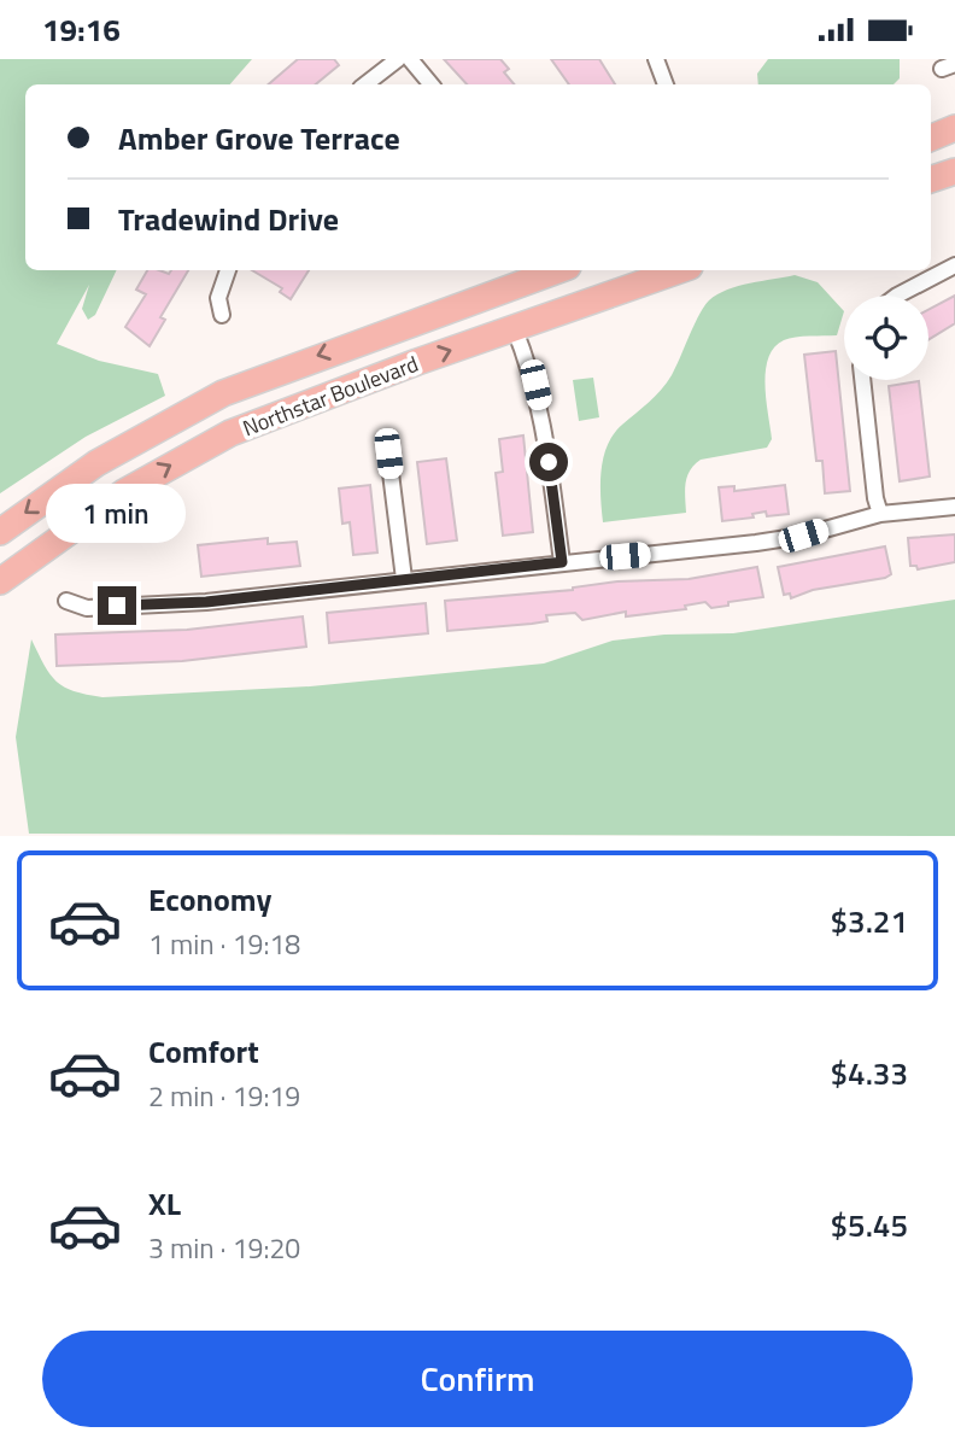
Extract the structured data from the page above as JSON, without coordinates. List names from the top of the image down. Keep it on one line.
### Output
{"streets":{"main road":["Northstar Boulevard"]},"page":{"status":"19:16","banner":["Amber Grove Terrace","Tradewind Drive"],"bubble":"1 min","list":[{"name":"Economy","note":"1 min · 19:18","value":"$3.21"},{"name":"Comfort","note":"2 min · 19:19","value":"$4.33"},{"name":"XL","note":"3 min · 19:20","value":"$5.45"}],"buttons":"Confirm"}}
